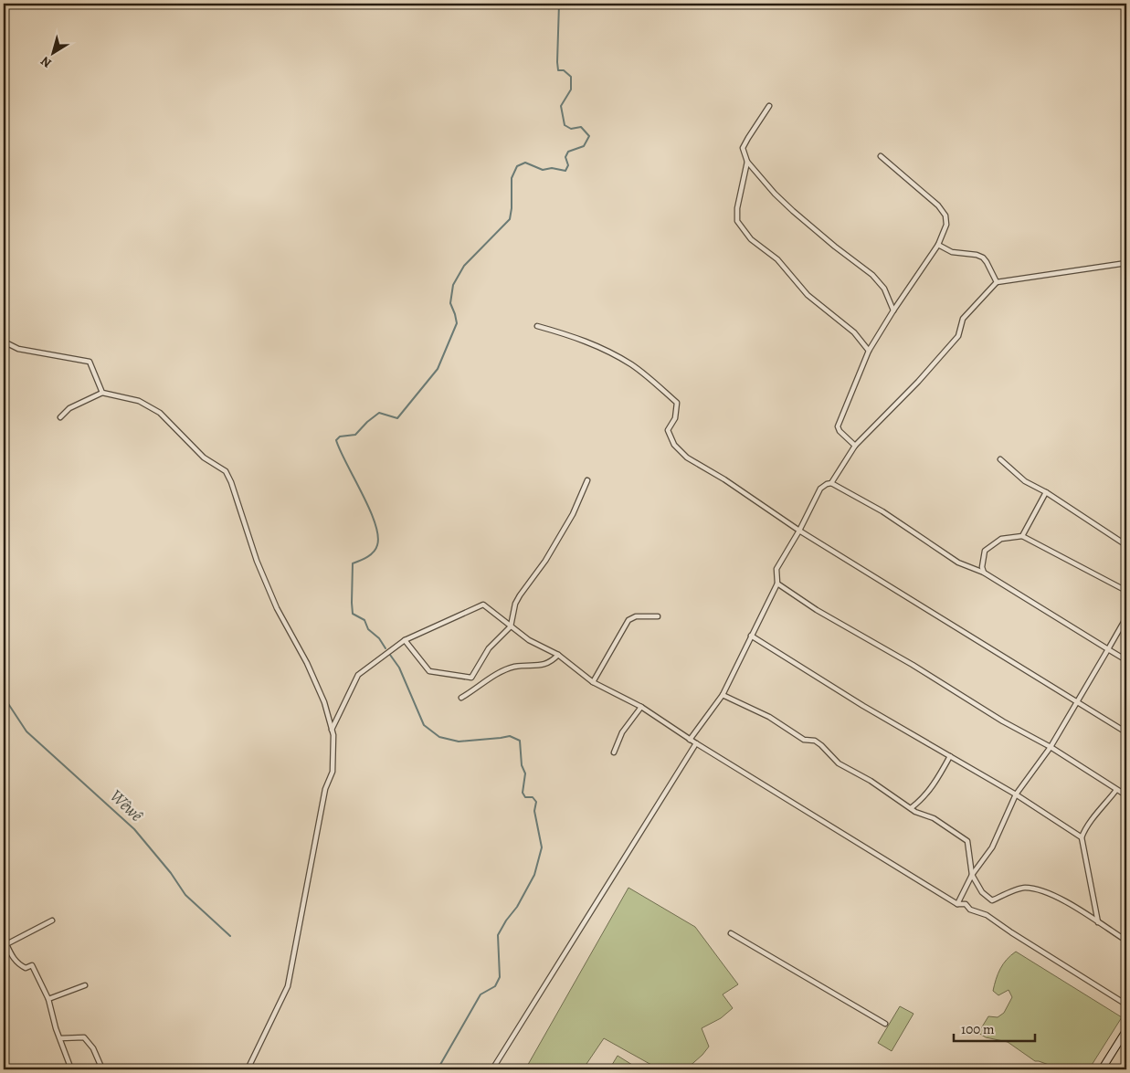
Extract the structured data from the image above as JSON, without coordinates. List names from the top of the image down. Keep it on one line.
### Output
{"water":["Wêwê"],"scale_bar":"100 m","north":"bottom left"}
